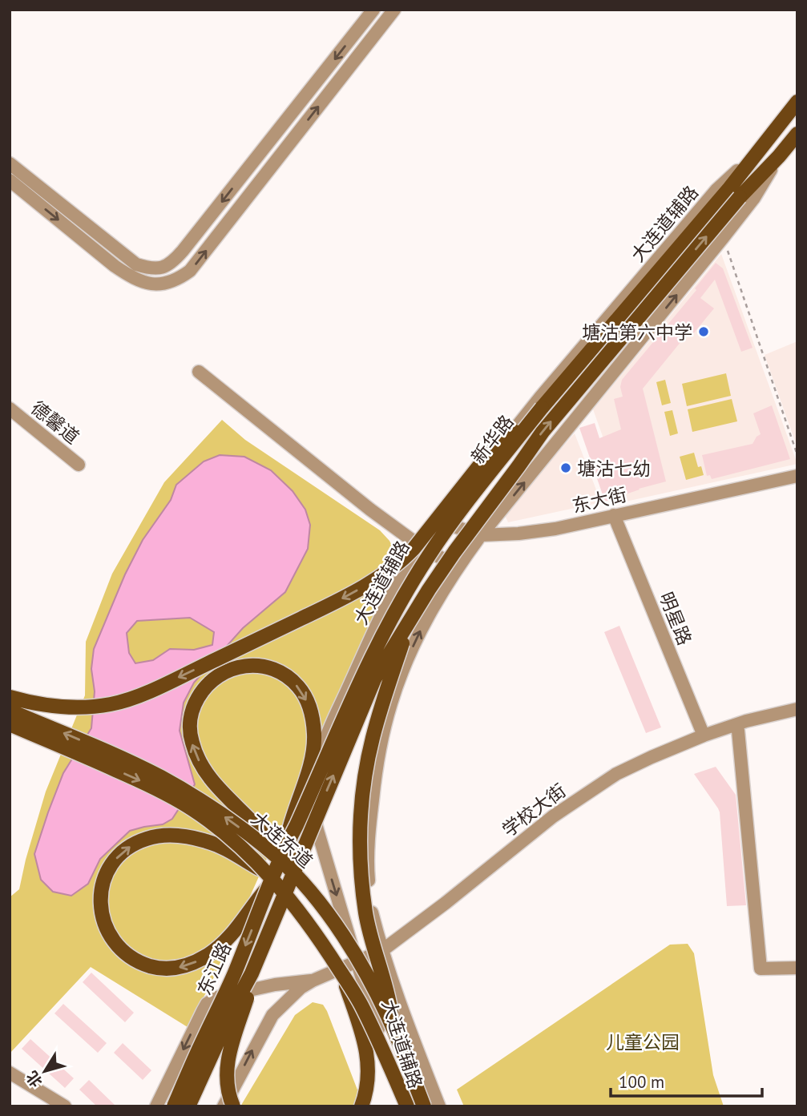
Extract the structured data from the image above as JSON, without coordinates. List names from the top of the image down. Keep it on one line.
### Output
{"streets":{"main road":["新华路","大连东道","东江路"],"street":["大连道辅路","德馨道","东大街","明星路","学校大街"]},"crossings":[["大连道辅路","新华路"],["大连道辅路","东大街"],["大连道辅路","学校大街"],["新华路","大连东道"],["新华路","东江路"],["东大街","明星路"],["明星路","学校大街"],["大连东道","东江路"]],"parks":["儿童公园"],"places":["塘沽第六中学","塘沽七幼"],"scale_bar":"100 m","north":"bottom left"}
